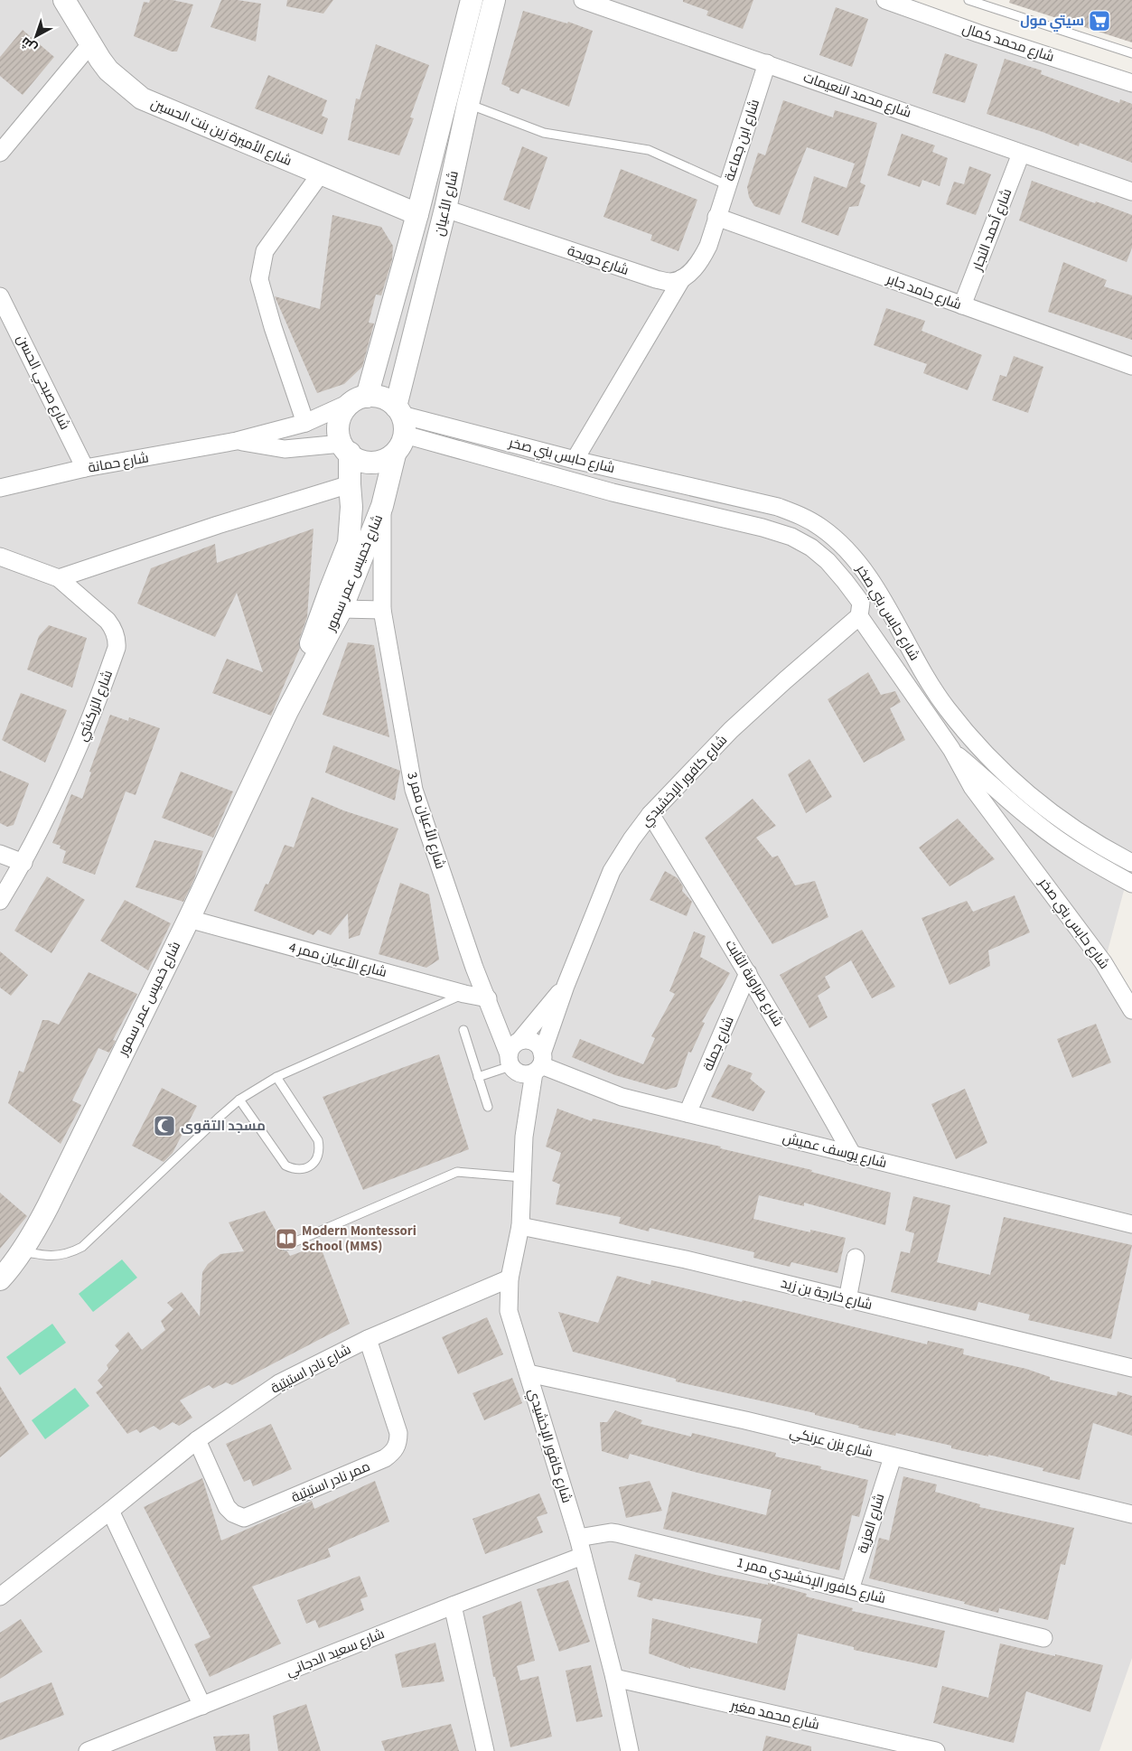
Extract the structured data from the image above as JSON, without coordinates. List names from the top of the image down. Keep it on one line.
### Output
{"streets":{"street":["شارع محمد كمال","شارع محمد النعيمات","شارع الأميرة زين بنت الحسين","شارع ابن جماعة","شارع الأعيان","شارع أحمد النجار","شارع حويجة","شارع حامد جابر","شارع صبحي الحسن","شارع حابس بني صخر","شارع حمانة","شارع خميس عمر سمور","شارع الزركشي","شارع كافور الإخشيدي","شارع الأعيان ممر 3","شارع الأعيان ممر 4","شارع طراونة الثابت","شارع جملة","شارع يوسف عميش","شارع خارجة بن زيد","شارع نادر استيتية","شارع يزن عرنكي","ممر نادر استيتية","شارع العزية","شارع كافور الإخشيدي ممر 1","شارع سعيد الدجاني","شارع محمد مغير"]},"crossings":[["شارع محمد النعيمات","شارع ابن جماعة"],["شارع محمد النعيمات","شارع أحمد النجار"],["شارع الأميرة زين بنت الحسين","شارع الأعيان"],["شارع ابن جماعة","شارع حامد جابر"],["شارع الأعيان","شارع حويجة"],["شارع الأعيان","شارع حابس بني صخر"],["شارع الأعيان","شارع حمانة"],["شارع الأعيان","شارع خميس عمر سمور"],["شارع أحمد النجار","شارع حامد جابر"],["شارع صبحي الحسن","شارع حمانة"],["شارع حابس بني صخر","شارع حمانة"],["شارع حابس بني صخر","شارع خميس عمر سمور"],["شارع حابس بني صخر","شارع كافور الإخشيدي"],["شارع حمانة","شارع خميس عمر سمور"],["شارع خميس عمر سمور","شارع الأعيان ممر 3"],["شارع خميس عمر سمور","شارع الأعيان ممر 4"],["شارع كافور الإخشيدي","شارع الأعيان ممر 3"],["شارع كافور الإخشيدي","شارع طراونة الثابت"],["شارع كافور الإخشيدي","شارع يوسف عميش"],["شارع كافور الإخشيدي","شارع خارجة بن زيد"],["شارع كافور الإخشيدي","شارع نادر استيتية"],["شارع كافور الإخشيدي","شارع يزن عرنكي"],["شارع كافور الإخشيدي","شارع كافور الإخشيدي ممر 1"],["شارع كافور الإخشيدي","شارع سعيد الدجاني"],["شارع كافور الإخشيدي","شارع محمد مغير"],["شارع الأعيان ممر 3","شارع الأعيان ممر 4"],["شارع الأعيان ممر 3","شارع يوسف عميش"],["شارع طراونة الثابت","شارع جملة"],["شارع طراونة الثابت","شارع يوسف عميش"],["شارع جملة","شارع يوسف عميش"],["شارع نادر استيتية","ممر نادر استيتية"],["شارع يزن عرنكي","شارع العزية"],["شارع العزية","شارع كافور الإخشيدي ممر 1"]],"places":{"supermarket":["سيتي مول"],"mosque":["مسجد التقوى"],"library":["Modern Montessori School (MMS)"]},"north":"bottom left"}
